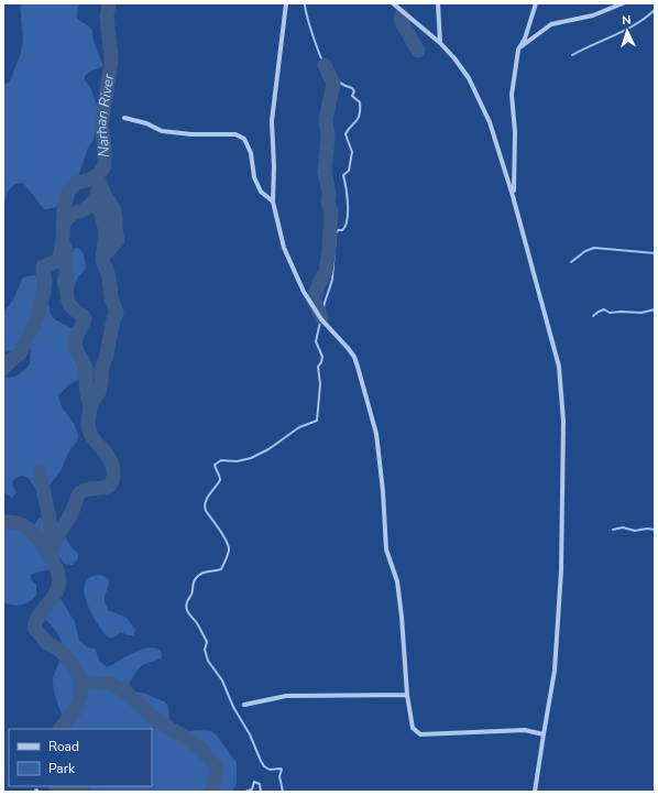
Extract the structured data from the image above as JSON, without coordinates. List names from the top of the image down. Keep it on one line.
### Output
{"water":["Narhan River"],"legend":["Road","Park"],"north":"top"}
